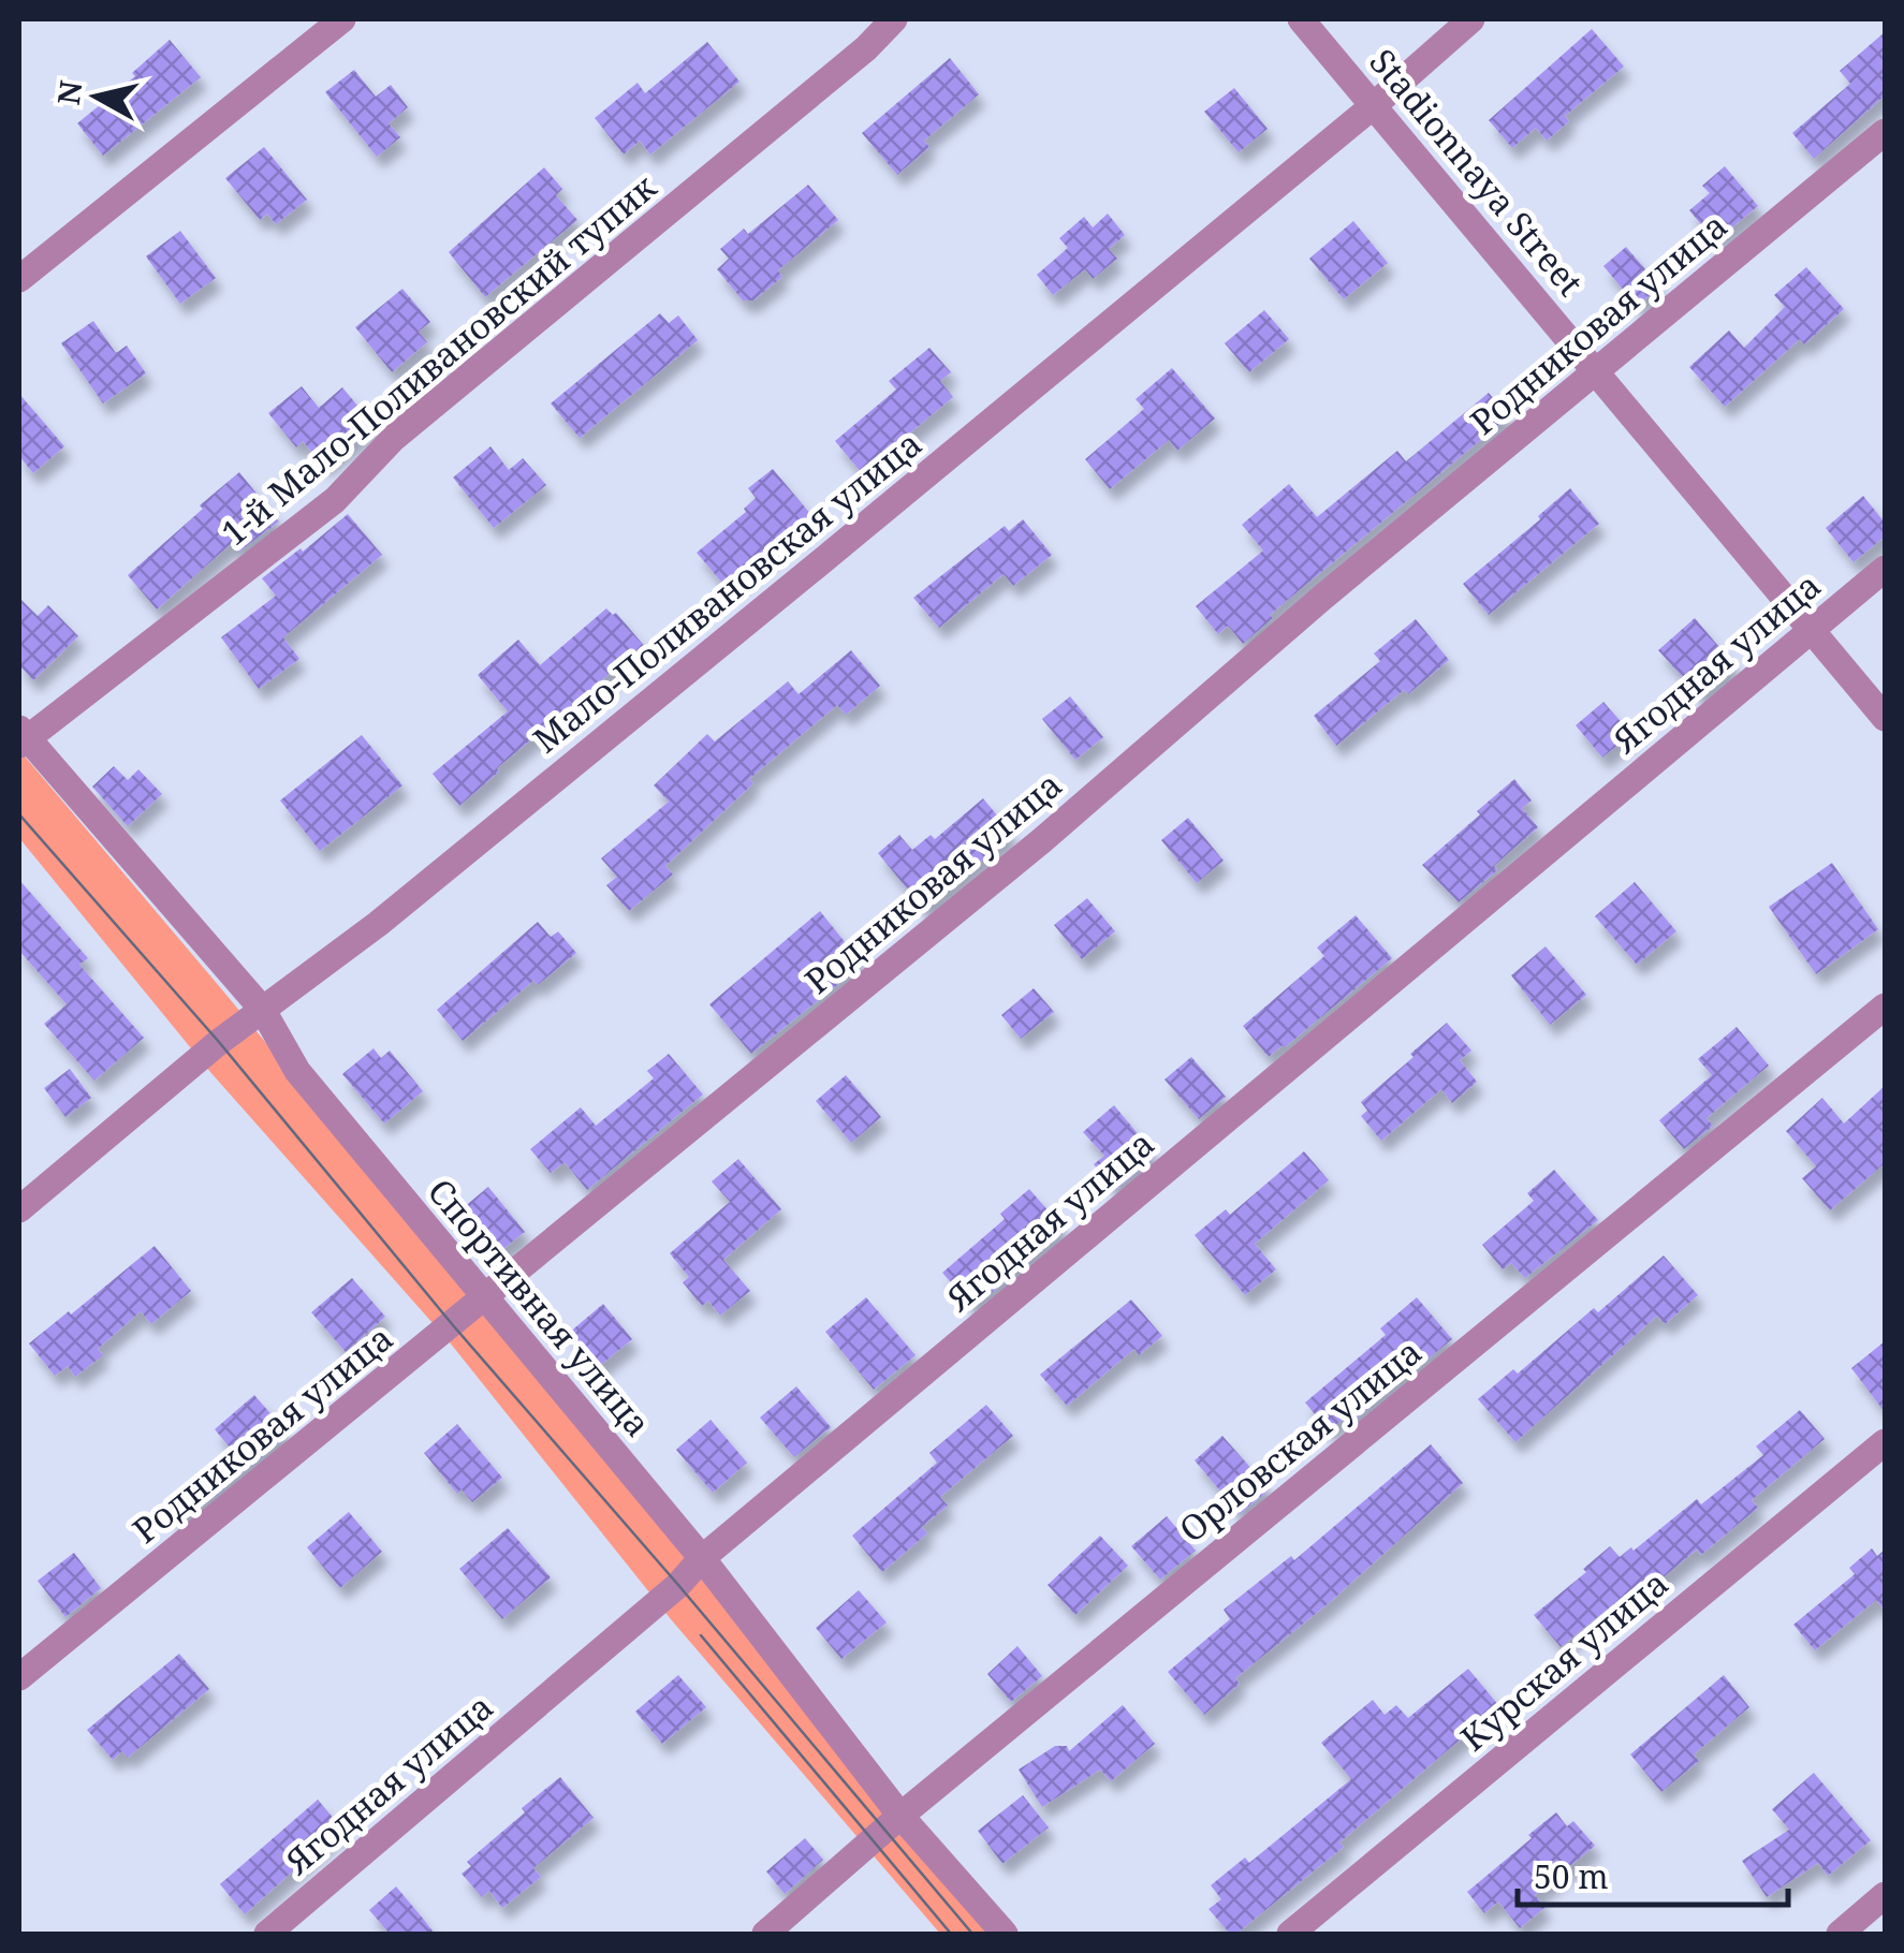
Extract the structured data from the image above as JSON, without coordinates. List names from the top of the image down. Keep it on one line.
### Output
{"streets":{"street":["Stadionnaya Street","Родниковая улица","1-й Мало-Поливановский тупик","Мало-Поливановская улица","Ягодная улица","Спортивная улица","Орловская улица","Курская улица"]},"crossings":[["Stadionnaya Street","Родниковая улица"],["Stadionnaya Street","Мало-Поливановская улица"],["Stadionnaya Street","Ягодная улица"],["Родниковая улица","Спортивная улица"],["1-й Мало-Поливановский тупик","Спортивная улица"],["Мало-Поливановская улица","Спортивная улица"],["Ягодная улица","Спортивная улица"],["Спортивная улица","Орловская улица"]],"scale_bar":"50 m","north":"left"}
